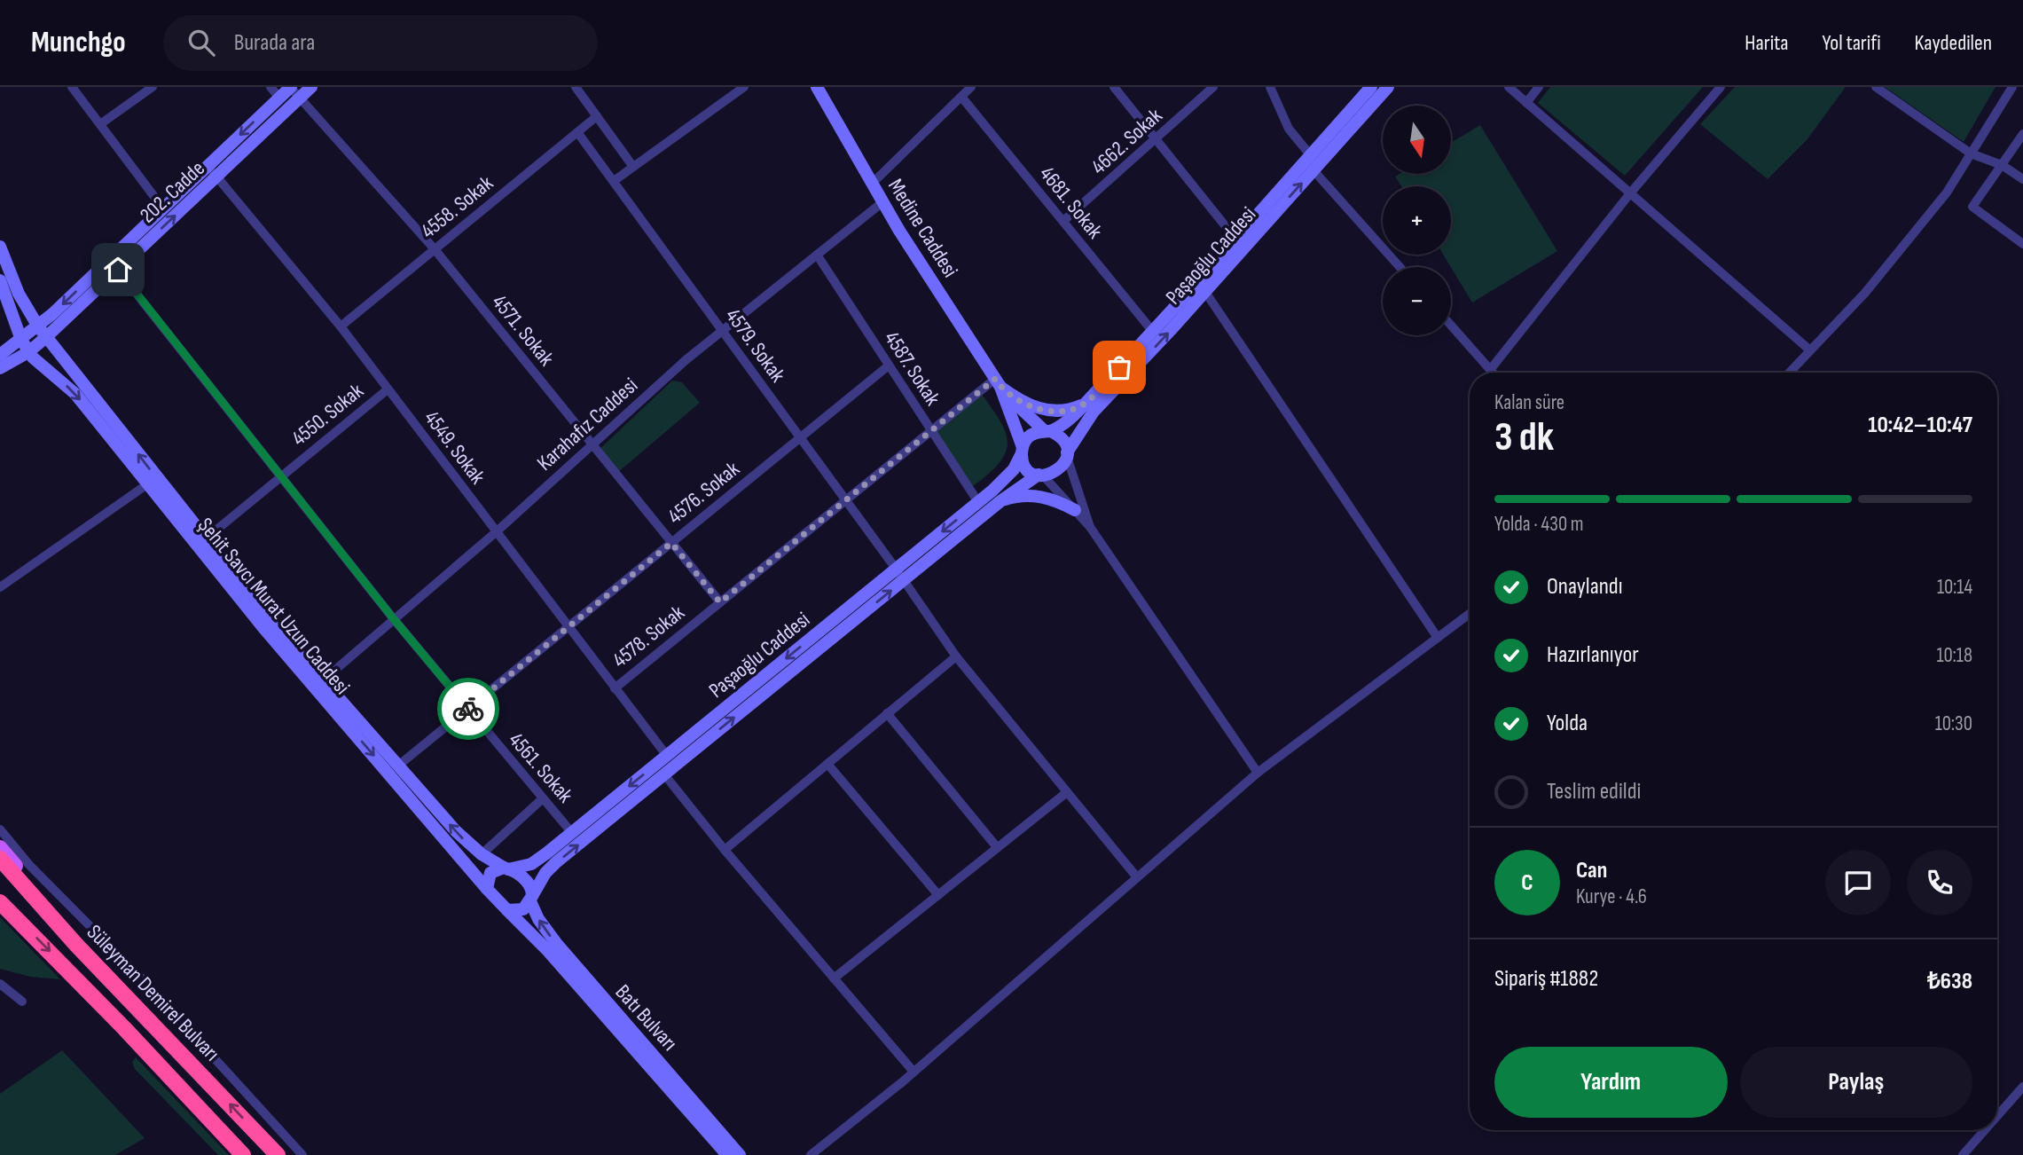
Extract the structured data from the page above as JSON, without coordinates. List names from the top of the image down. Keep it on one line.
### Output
{"streets":{"highway":["Süleyman Demirel Bulvarı"],"street":["4662. Sokak","202. Cadde","4681. Sokak","4558. Sokak","Medine Caddesi","Paşaoğlu Caddesi","4571. Sokak","4579. Sokak","4587. Sokak","4550. Sokak","Karahafız Caddesi","4549. Sokak","4576. Sokak","Şehit Savcı Murat Uzun Caddesi","4578. Sokak","4561. Sokak","Batı Bulvarı"]},"crossings":[["4662. Sokak","4681. Sokak"],["202. Cadde","4571. Sokak"],["202. Cadde","4549. Sokak"],["202. Cadde","Şehit Savcı Murat Uzun Caddesi"],["202. Cadde","4561. Sokak"],["4681. Sokak","Paşaoğlu Caddesi"],["4558. Sokak","4571. Sokak"],["4558. Sokak","4579. Sokak"],["4558. Sokak","4549. Sokak"],["Medine Caddesi","Paşaoğlu Caddesi"],["Medine Caddesi","Karahafız Caddesi"],["Medine Caddesi","4578. Sokak"],["Paşaoğlu Caddesi","4579. Sokak"],["Paşaoğlu Caddesi","4587. Sokak"],["Paşaoğlu Caddesi","4549. Sokak"],["Paşaoğlu Caddesi","Şehit Savcı Murat Uzun Caddesi"],["Paşaoğlu Caddesi","4561. Sokak"],["Paşaoğlu Caddesi","Batı Bulvarı"],["4571. Sokak","Karahafız Caddesi"],["4571. Sokak","4576. Sokak"],["4571. Sokak","4578. Sokak"],["4579. Sokak","Karahafız Caddesi"],["4579. Sokak","4576. Sokak"],["4579. Sokak","4578. Sokak"],["4587. Sokak","Karahafız Caddesi"],["4587. Sokak","4576. Sokak"],["4587. Sokak","4578. Sokak"],["4550. Sokak","4549. Sokak"],["4550. Sokak","Şehit Savcı Murat Uzun Caddesi"],["4550. Sokak","4561. Sokak"],["Karahafız Caddesi","4549. Sokak"],["Karahafız Caddesi","Şehit Savcı Murat Uzun Caddesi"],["Karahafız Caddesi","4561. Sokak"],["4549. Sokak","4576. Sokak"],["4549. Sokak","4578. Sokak"],["4576. Sokak","Şehit Savcı Murat Uzun Caddesi"],["4576. Sokak","4561. Sokak"],["Şehit Savcı Murat Uzun Caddesi","Batı Bulvarı"]],"north":"bottom","page":{"header":"Munchgo","search":"Burada ara","nav":["Harita","Yol tarifi","Kaydedilen"],"map_buttons":["+","−"],"heading":["3 dk","Kalan süre","10:42–10:47"],"panel":["Can","Kurye · 4.6","Sipariş #1882","₺638"],"bar":"Yolda · 430 m","list":[["Onaylandı","10:14"],["Hazırlanıyor","10:18"],["Yolda","10:30"],"Teslim edildi"],"round":"C","buttons":["Yardım","Paylaş"]}}
